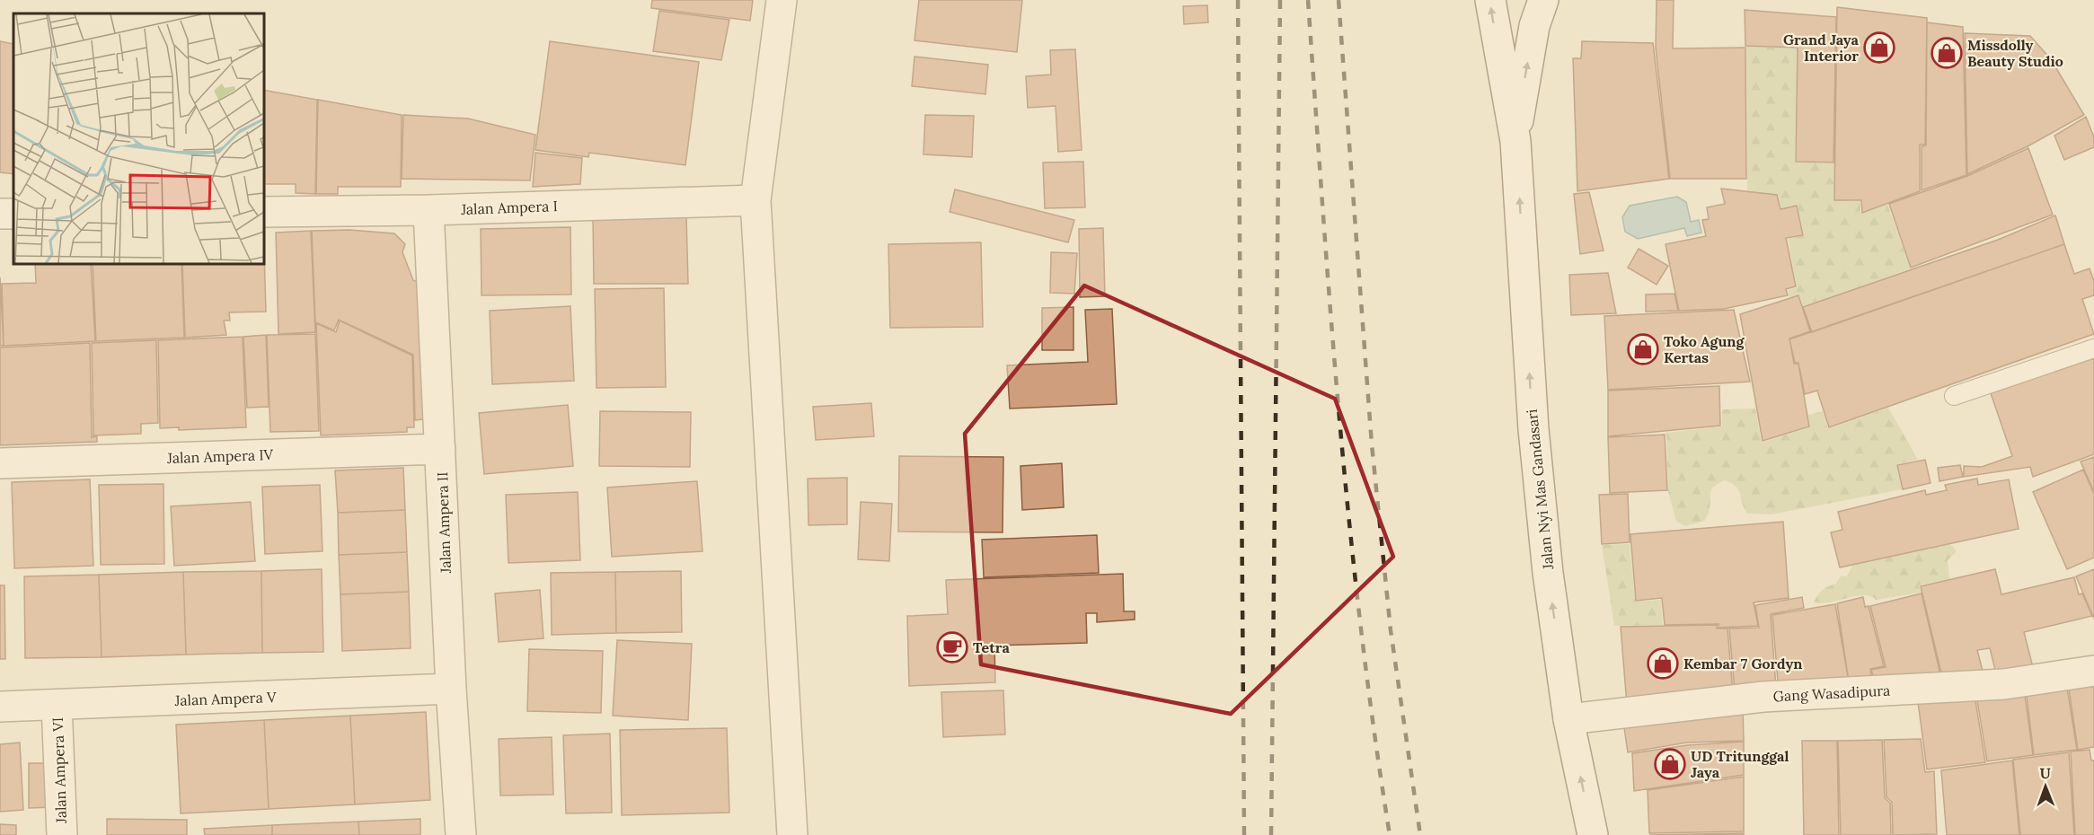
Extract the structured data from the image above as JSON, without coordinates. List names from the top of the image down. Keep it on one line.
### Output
{"streets":{"street":["Jalan Ampera I","Jalan Ampera IV","Jalan Nyi Mas Gandasari","Jalan Ampera II","Gang Wasadipura","Jalan Ampera V","Jalan Ampera VI"]},"crossings":[["Jalan Ampera I","Jalan Ampera II"],["Jalan Ampera IV","Jalan Ampera II"],["Jalan Nyi Mas Gandasari","Gang Wasadipura"],["Jalan Ampera II","Jalan Ampera V"],["Jalan Ampera V","Jalan Ampera VI"]],"one_way":["Jalan Nyi Mas Gandasari"],"places":{"shop":["Grand Jaya Interior","Missdolly Beauty Studio","Toko Agung Kertas","Kembar 7 Gordyn","UD Tritunggal Jaya"],"cafe":["Tetra"]},"north":"top"}
